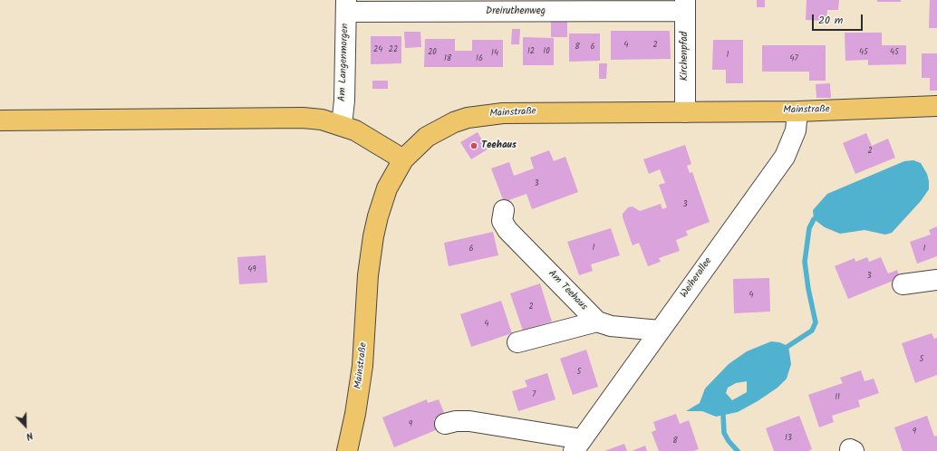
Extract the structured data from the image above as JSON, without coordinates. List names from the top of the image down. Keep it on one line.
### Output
{"streets":{"main road":["Mainstraße"],"street":["Dreiruthenweg","Kirchenpfad","Am Langenmorgen","Weiherallee","Am Teehaus"]},"crossings":[["Dreiruthenweg","Kirchenpfad"],["Dreiruthenweg","Am Langenmorgen"],["Kirchenpfad","Mainstraße"],["Mainstraße","Weiherallee"]],"places":["Teehaus"],"house_numbers":["4","2","8","6","24","22","12","10","20","45","45","14","1","18","16","47","2","3","3","1","6","1","49","3","4","2","4","5","5","7","11","9","9","13","8"],"scale_bar":"20 m","north":"bottom"}
